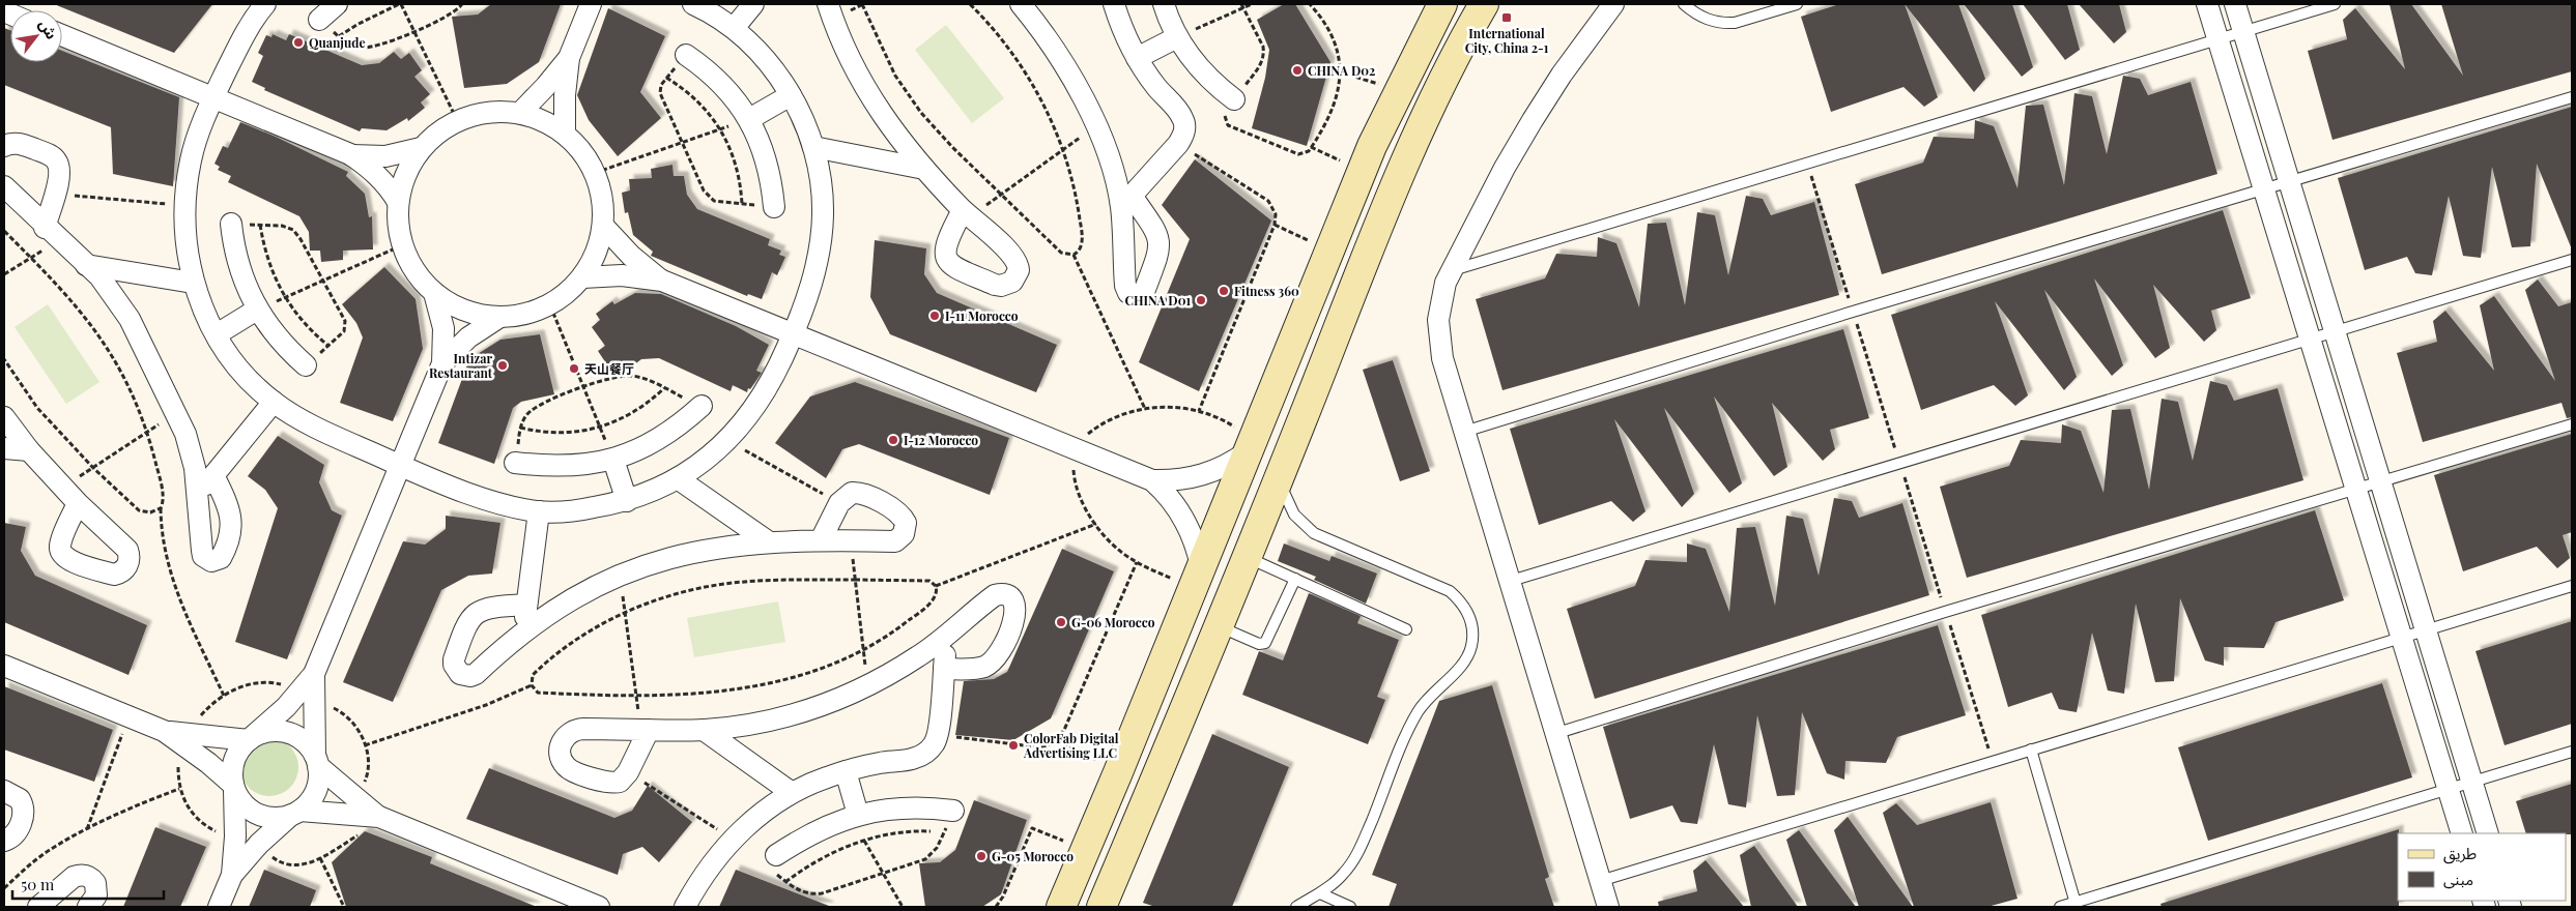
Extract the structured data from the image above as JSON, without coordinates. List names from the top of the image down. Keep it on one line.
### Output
{"places":{"transit":["International City, China 2-1"],"other":["Quanjude","CHINA D02","Fitness 360","CHINA D01","I-11 Morocco","Intizar Restaurant","天山餐厅","I-12 Morocco","G-06 Morocco","ColorFab Digital Advertising LLC","G-05 Morocco"]},"legend":["طريق","مبنى"],"scale_bar":"50 m","north":"top right"}
